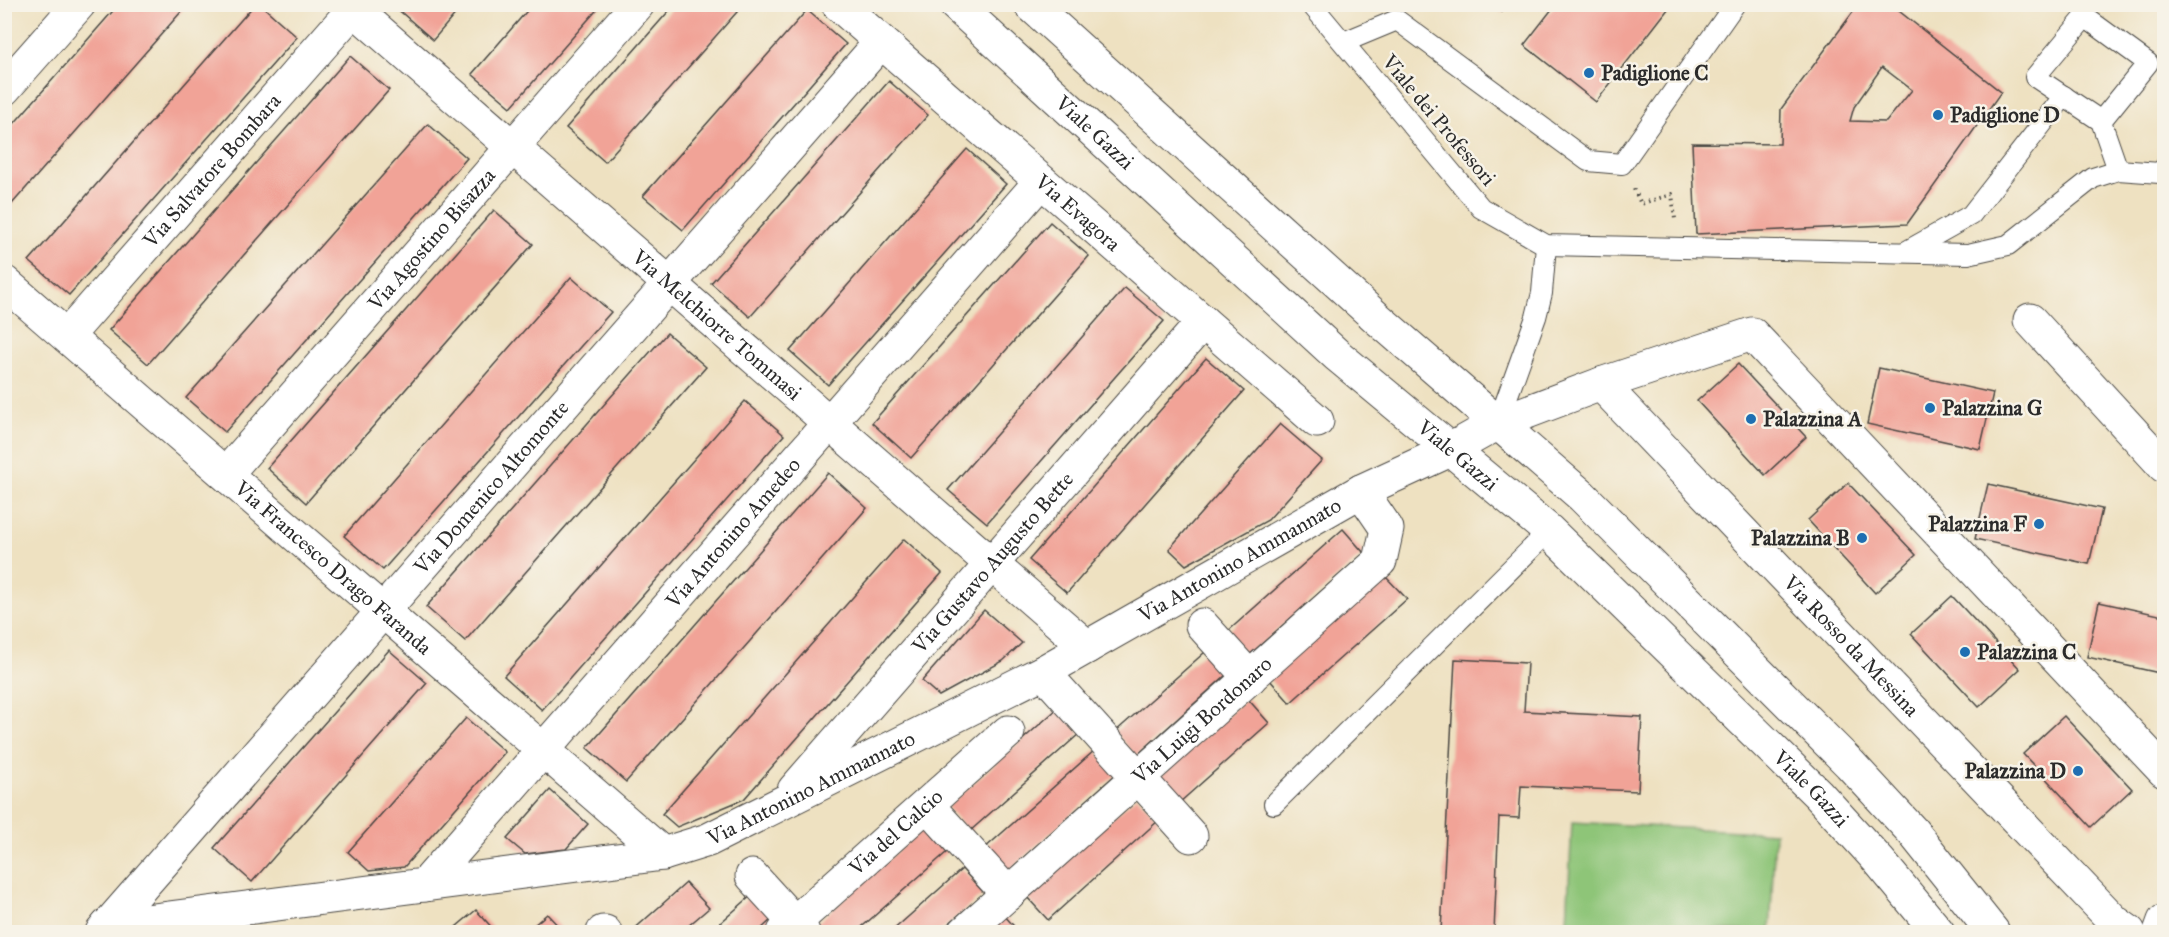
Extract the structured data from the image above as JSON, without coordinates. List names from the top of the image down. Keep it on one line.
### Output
{"streets":{"street":["Viale Gazzi","Via Salvatore Bombara","Via Evagora","Via Agostino Bisazza","Via Melchiorre Tommasi","Via Domenico Altomonte","Via Antonino Amedeo","Via Antonino Ammannato","Via Gustavo Augusto Bette","Via Francesco Drago Faranda","Via Rosso da Messina","Via Luigi Bordonaro","Via del Calcio"],"lane":["Viale dei Professori"]},"crossings":[["Viale Gazzi","Via Antonino Ammannato"],["Via Salvatore Bombara","Via Melchiorre Tommasi"],["Via Salvatore Bombara","Via Francesco Drago Faranda"],["Via Evagora","Via Domenico Altomonte"],["Via Evagora","Via Antonino Amedeo"],["Via Evagora","Via Gustavo Augusto Bette"],["Via Agostino Bisazza","Via Melchiorre Tommasi"],["Via Agostino Bisazza","Via Francesco Drago Faranda"],["Via Melchiorre Tommasi","Via Domenico Altomonte"],["Via Melchiorre Tommasi","Via Antonino Amedeo"],["Via Melchiorre Tommasi","Via Antonino Ammannato"],["Via Melchiorre Tommasi","Via Gustavo Augusto Bette"],["Via Domenico Altomonte","Via Antonino Ammannato"],["Via Domenico Altomonte","Via Francesco Drago Faranda"],["Via Antonino Amedeo","Via Antonino Ammannato"],["Via Antonino Amedeo","Via Francesco Drago Faranda"],["Via Antonino Ammannato","Via Gustavo Augusto Bette"],["Via Antonino Ammannato","Via Francesco Drago Faranda"],["Via Antonino Ammannato","Via Luigi Bordonaro"]],"places":["Padiglione C","Padiglione D","Palazzina G","Palazzina A","Palazzina F","Palazzina B","Palazzina C","Palazzina D"]}
